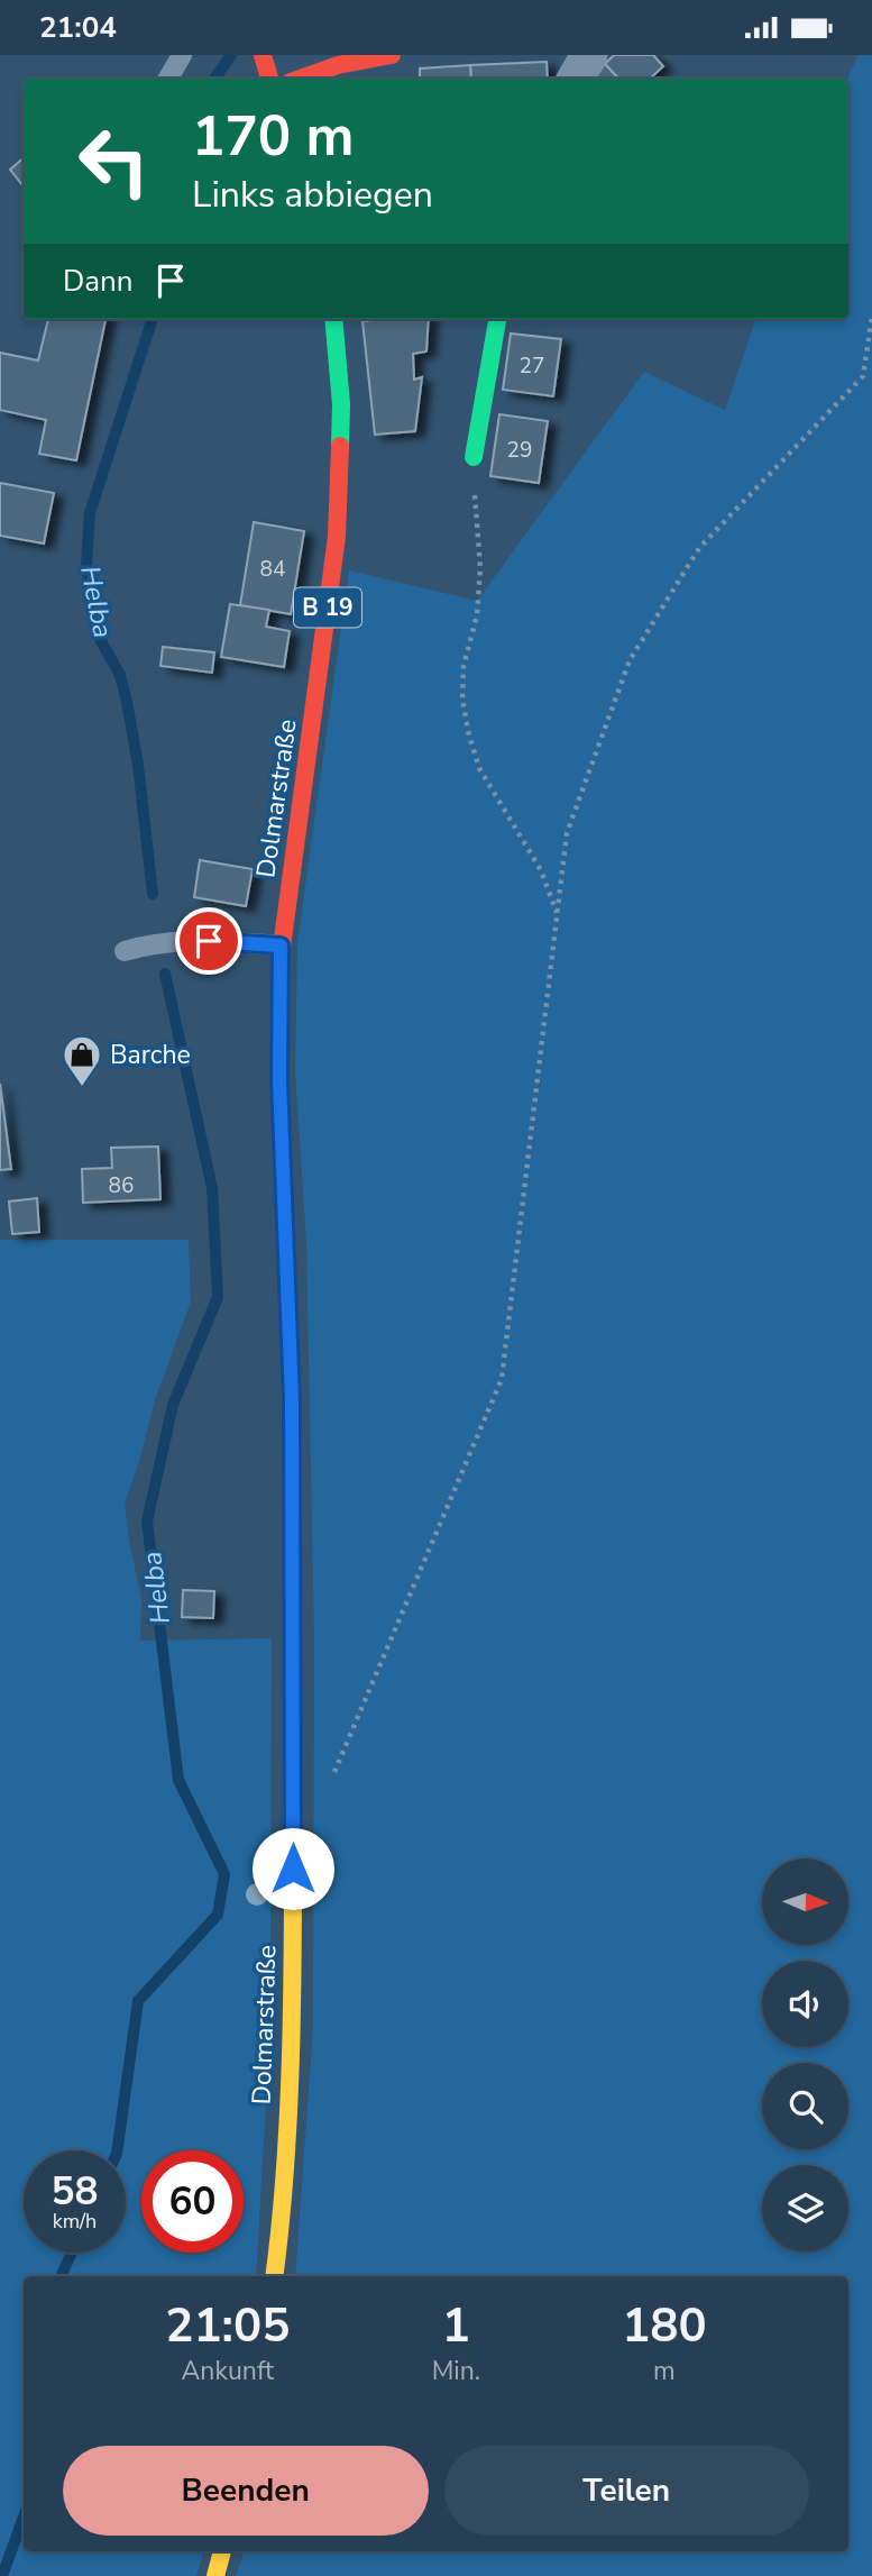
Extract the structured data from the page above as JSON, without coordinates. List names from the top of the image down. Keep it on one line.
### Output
{"streets":{"main road":["B 19","Dolmarstraße"]},"water":["Helba"],"places":{"shop":["Barche"]},"house_numbers":["27","29","84","86"],"north":"right","page":{"status":"21:04","turn":["170 m","Links abbiegen"],"then":"Dann","speed":"58 km/h","limit":"60","eta":["21:05","Ankunft","1","Min.","180","m"],"buttons":["Beenden","Teilen"]}}
